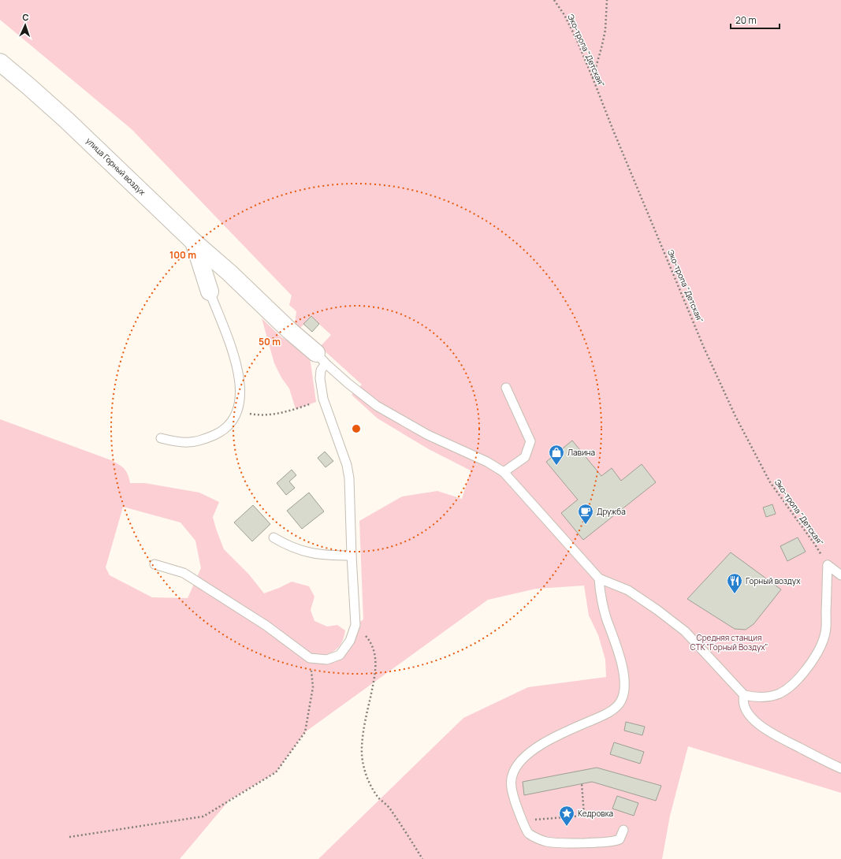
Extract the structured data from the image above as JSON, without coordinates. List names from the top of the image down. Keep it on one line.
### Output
{"streets":{"street":["улица Горный воздух"],"path":["Эко-тропа \"Детская\""]},"parks":["Средняя станция СТК \"Горный Воздух\""],"places":{"shop":["Лавина"],"cafe":["Дружба"],"restaurant":["Горный воздух"],"place":["Кедровка"]},"scale_bar":"20 m","north":"top","rings":["100 m","50 m"]}
